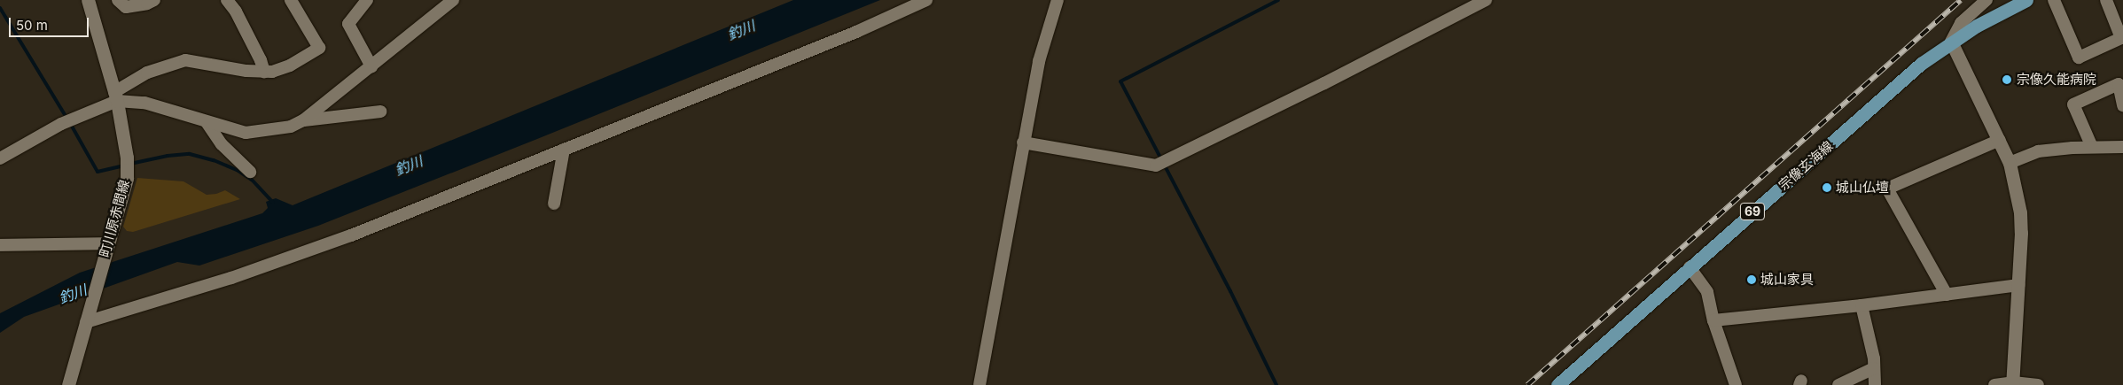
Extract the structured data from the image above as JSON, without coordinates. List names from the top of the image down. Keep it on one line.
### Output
{"streets":{"main road":["宗像玄海線","69","町川原赤間線"]},"water":["釣川"],"places":["宗像久能病院","城山仏壇","城山家具"],"scale_bar":"50 m"}
